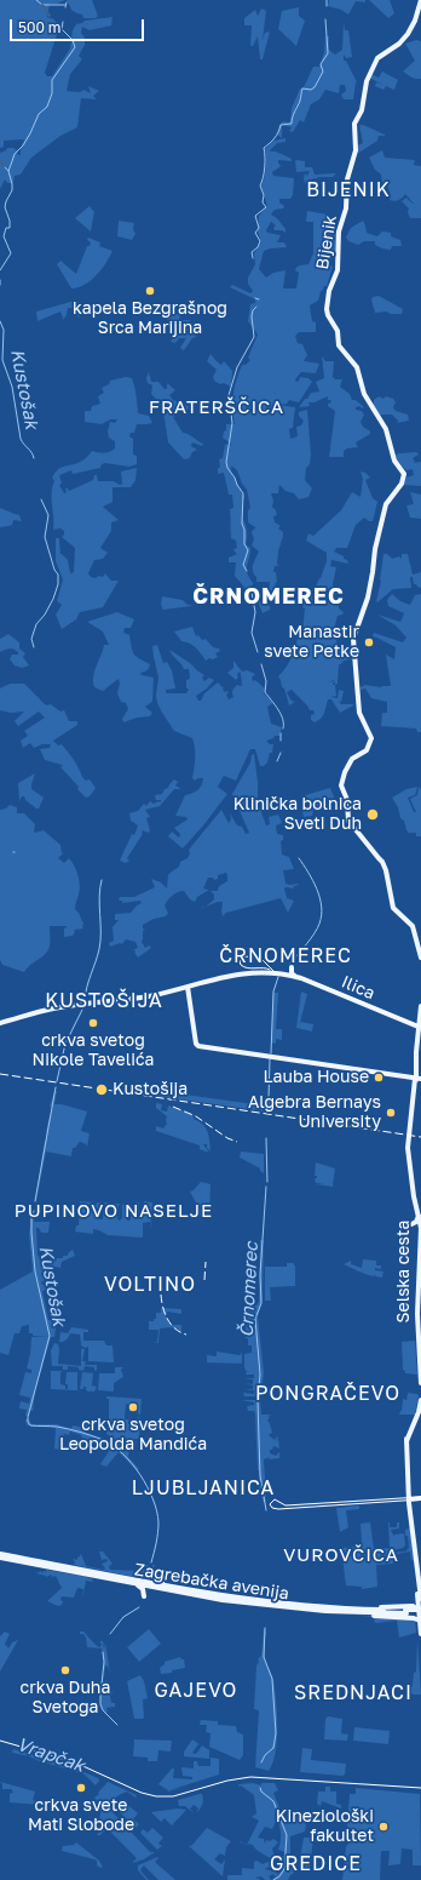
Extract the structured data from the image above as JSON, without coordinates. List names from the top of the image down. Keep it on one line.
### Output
{"streets":{"main road":["Bijenik","Ilica","Selska cesta","Zagrebačka avenija"]},"crossings":[["Ilica","Selska cesta"]],"districts":["BIJENIK","FRATERŠČICA","ČRNOMEREC","ČRNOMEREC","KUSTOŠIJA","PUPINOVO NASELJE","VOLTINO","PONGRAČEVO","LJUBLJANICA","VUROVČICA","GAJEVO","SREDNJACI","GREDICE"],"water":["Kustošak","Črnomerec","Vrapčak"],"places":["kapela Bezgrašnog Srca Marijina","Manastir svete Petke","Klinička bolnica Sveti Duh","crkva svetog Nikole Tavelića","Lauba House","Kustošija","Algebra Bernays University","crkva svetog Leopolda Mandića","crkva Duha Svetoga","crkva svete Mati Slobode","Kineziološki fakultet"],"scale_bar":"500 m"}
